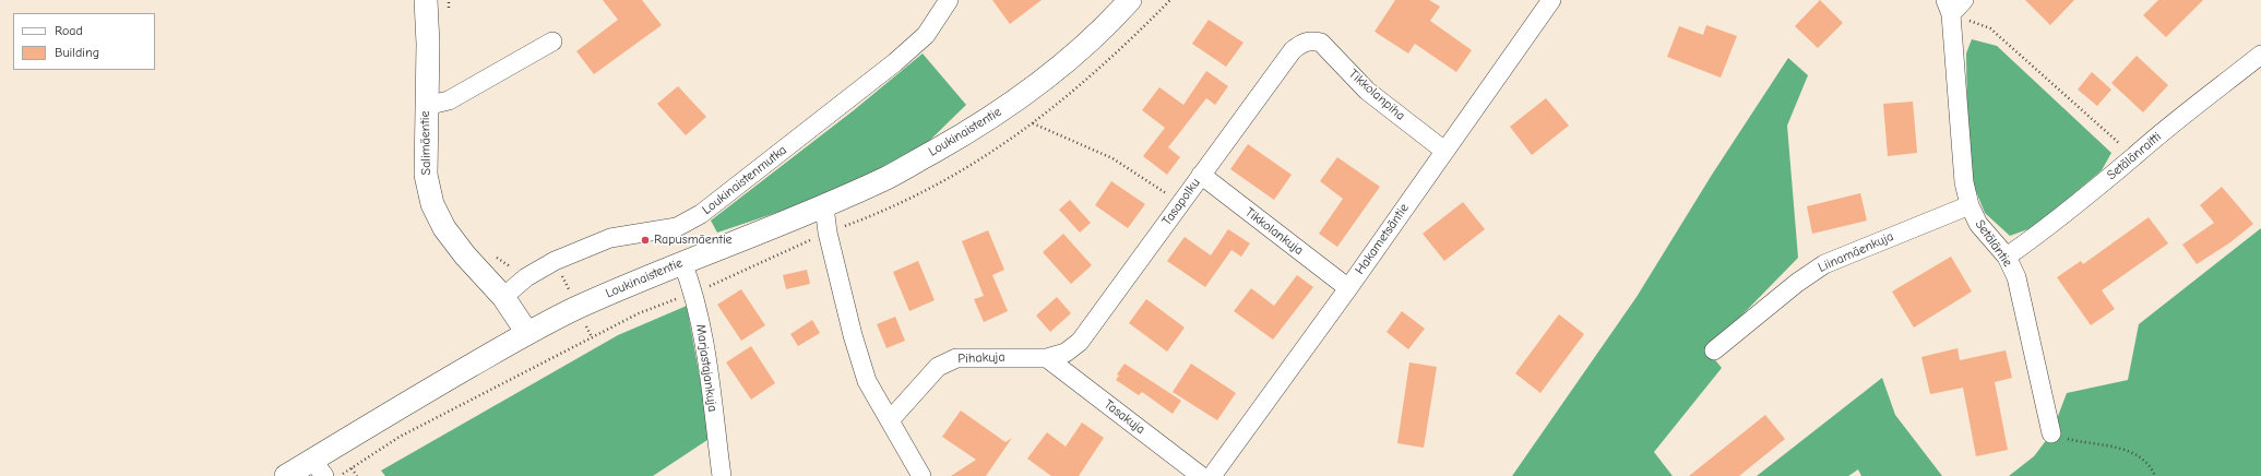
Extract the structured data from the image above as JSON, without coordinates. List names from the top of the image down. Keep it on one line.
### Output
{"streets":{"street":["Tikkolanpiha","Loukinaistentie","Salimäentie","Setälänraitti","Loukinaistenmutka","Tasapolku","Tikkolankuja","Hakametsäntie","Setäläntie","Liinamäenkuja","Pihakuja","Marjastajankuja","Tasakuja"]},"crossings":[["Tikkolanpiha","Tasapolku"],["Tikkolanpiha","Hakametsäntie"],["Loukinaistentie","Salimäentie"],["Loukinaistentie","Marjastajankuja"],["Salimäentie","Loukinaistenmutka"],["Setälänraitti","Setäläntie"],["Tasapolku","Tikkolankuja"],["Tasapolku","Pihakuja"],["Tasapolku","Tasakuja"],["Tikkolankuja","Hakametsäntie"],["Setäläntie","Liinamäenkuja"],["Pihakuja","Tasakuja"]],"places":["Rapusmäentie"],"legend":["Road","Building"]}
